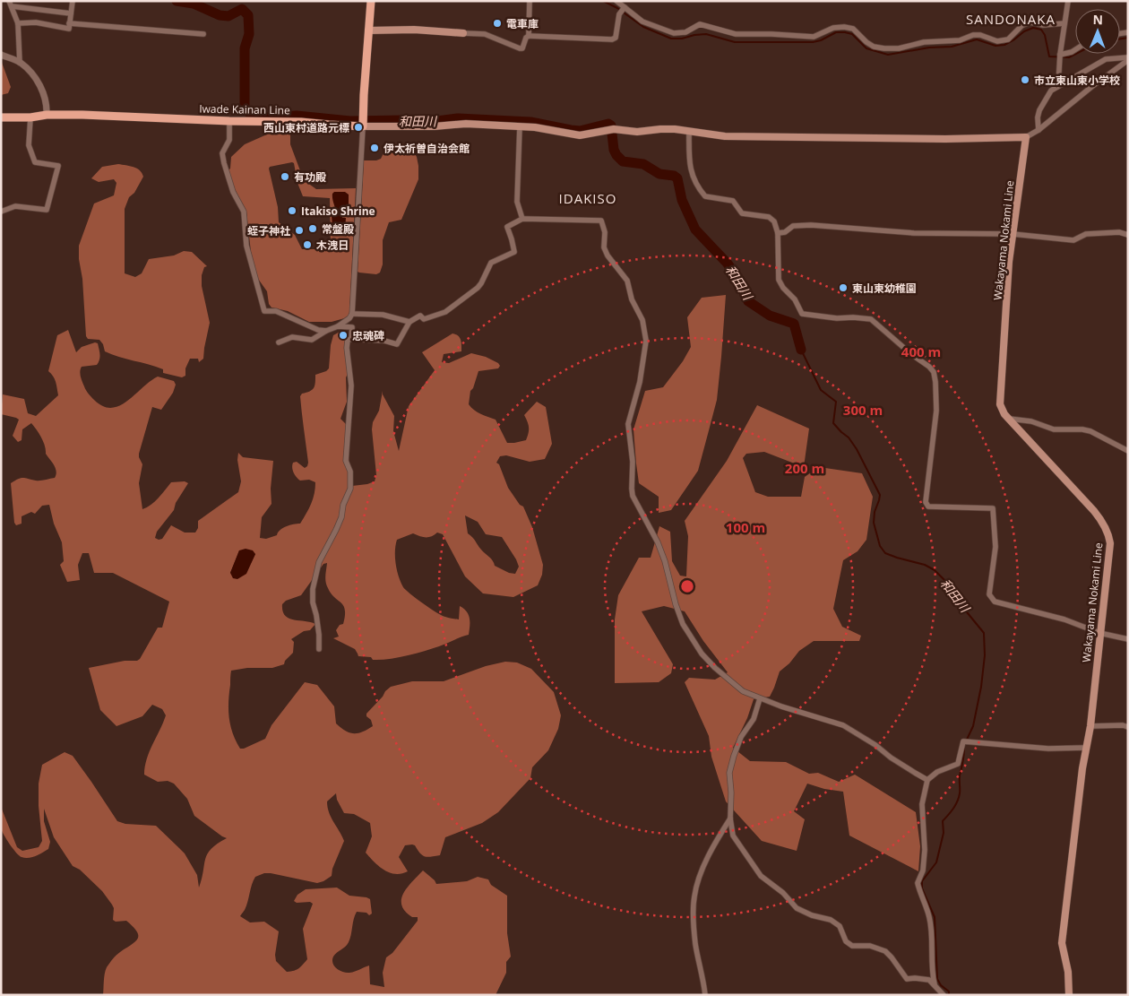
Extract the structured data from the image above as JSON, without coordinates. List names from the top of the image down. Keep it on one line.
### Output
{"streets":{"main road":["Iwade Kainan Line","Wakayama Nokami Line"]},"districts":["SANDONAKA","IDAKISO"],"water":["和田川"],"places":["電車庫","市立東山東小学校","西山東村道路元標","伊太祈曽自治会館","有功殿","Itakiso Shrine","常盤殿","蛭子神社","木洩日","東山東幼稚園","忠魂碑"],"north":"top","rings":["400 m","300 m","200 m","100 m"]}
